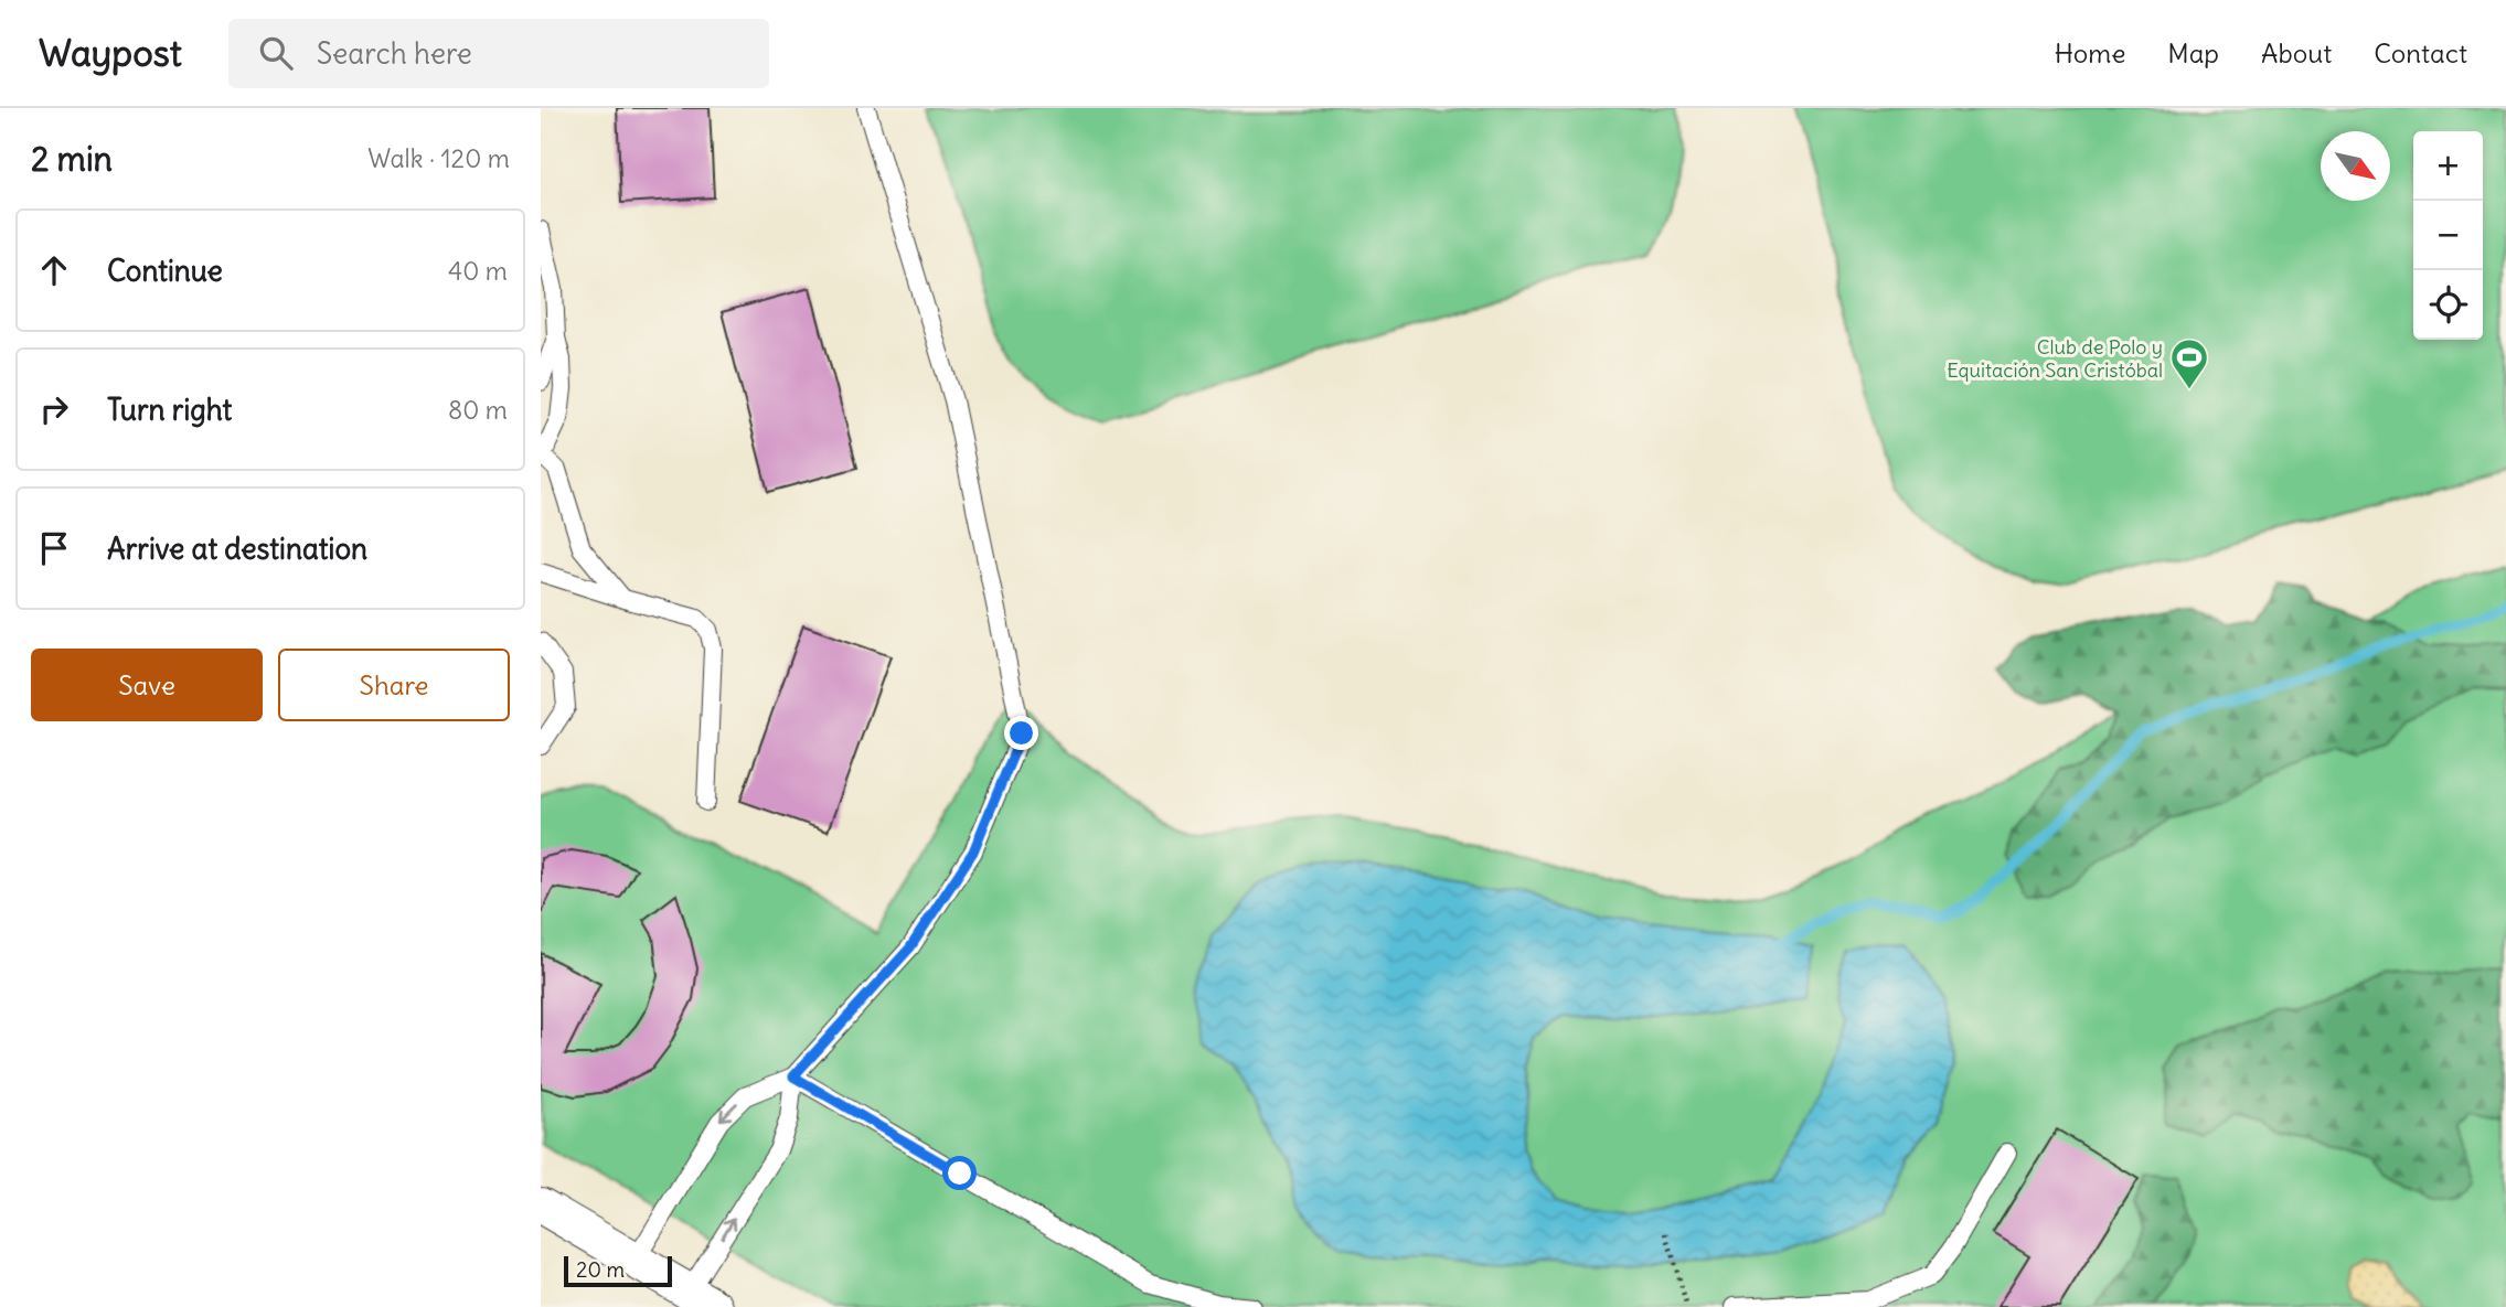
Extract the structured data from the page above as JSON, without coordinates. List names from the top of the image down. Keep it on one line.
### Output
{"places":{"sports":["Club de Polo y Equitación San Cristóbal"]},"scale_bar":"20 m","north":"bottom right","page":{"header":"Waypost","search":"Search here","nav":["Home","Map","About","Contact"],"heading":["2 min","Walk · 120 m"],"map_buttons":["+","−"],"list":[["Continue","40 m"],["Turn right","80 m"],"Arrive at destination"],"buttons":["Save","Share"],"scale":"20 m"}}
